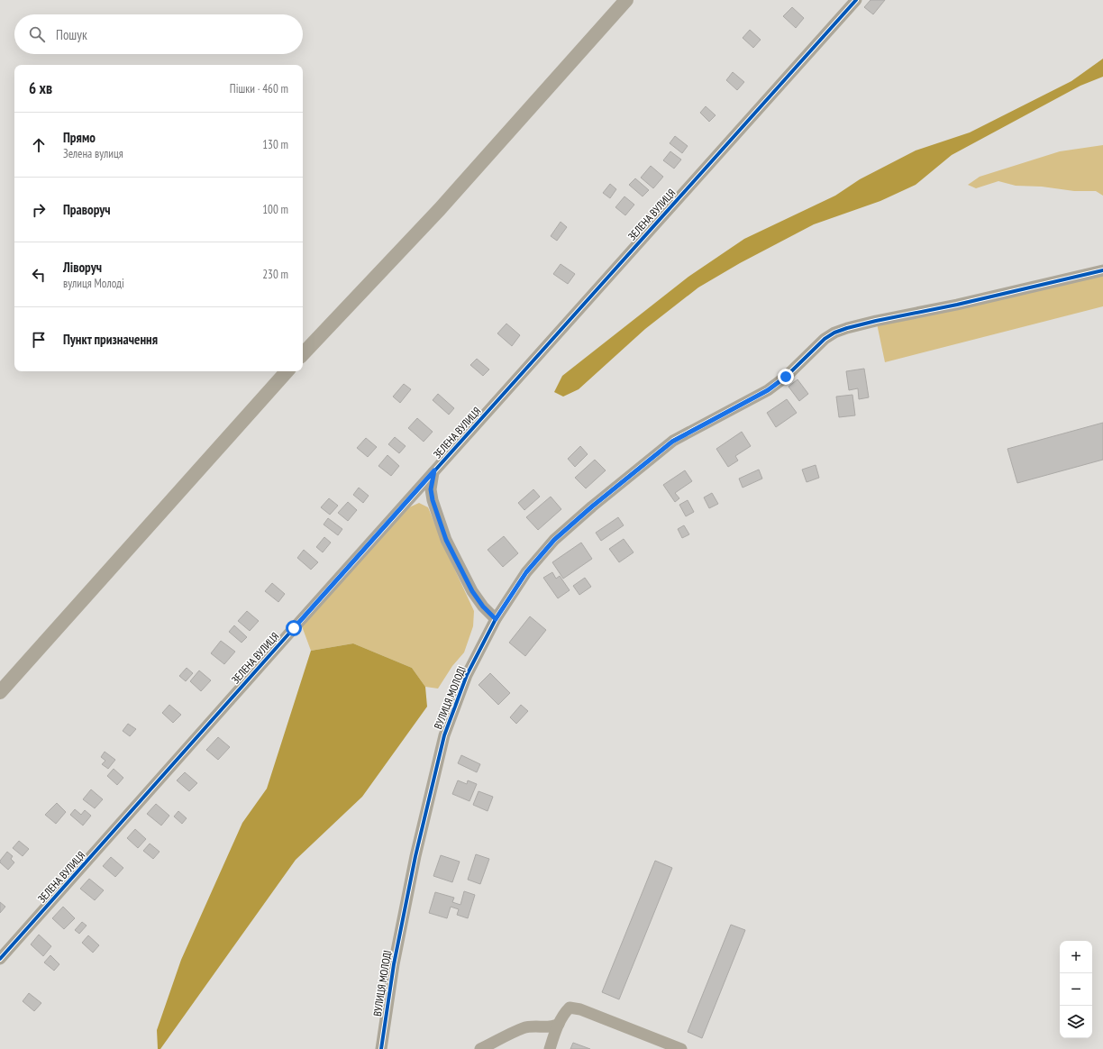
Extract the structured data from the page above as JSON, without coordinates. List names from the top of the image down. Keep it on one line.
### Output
{"streets":{"street":["ЗЕЛЕНА ВУЛИЦЯ","ВУЛИЦЯ МОЛОДІ"]},"page":{"search":"Пошук","heading":["6 хв","Пішки · 460 m"],"list":[["Прямо","Зелена вулиця","130 m"],["Праворуч","100 m"],["Ліворуч","вулиця Молоді","230 m"],"Пункт призначення"],"map_buttons":["+","−"]}}
